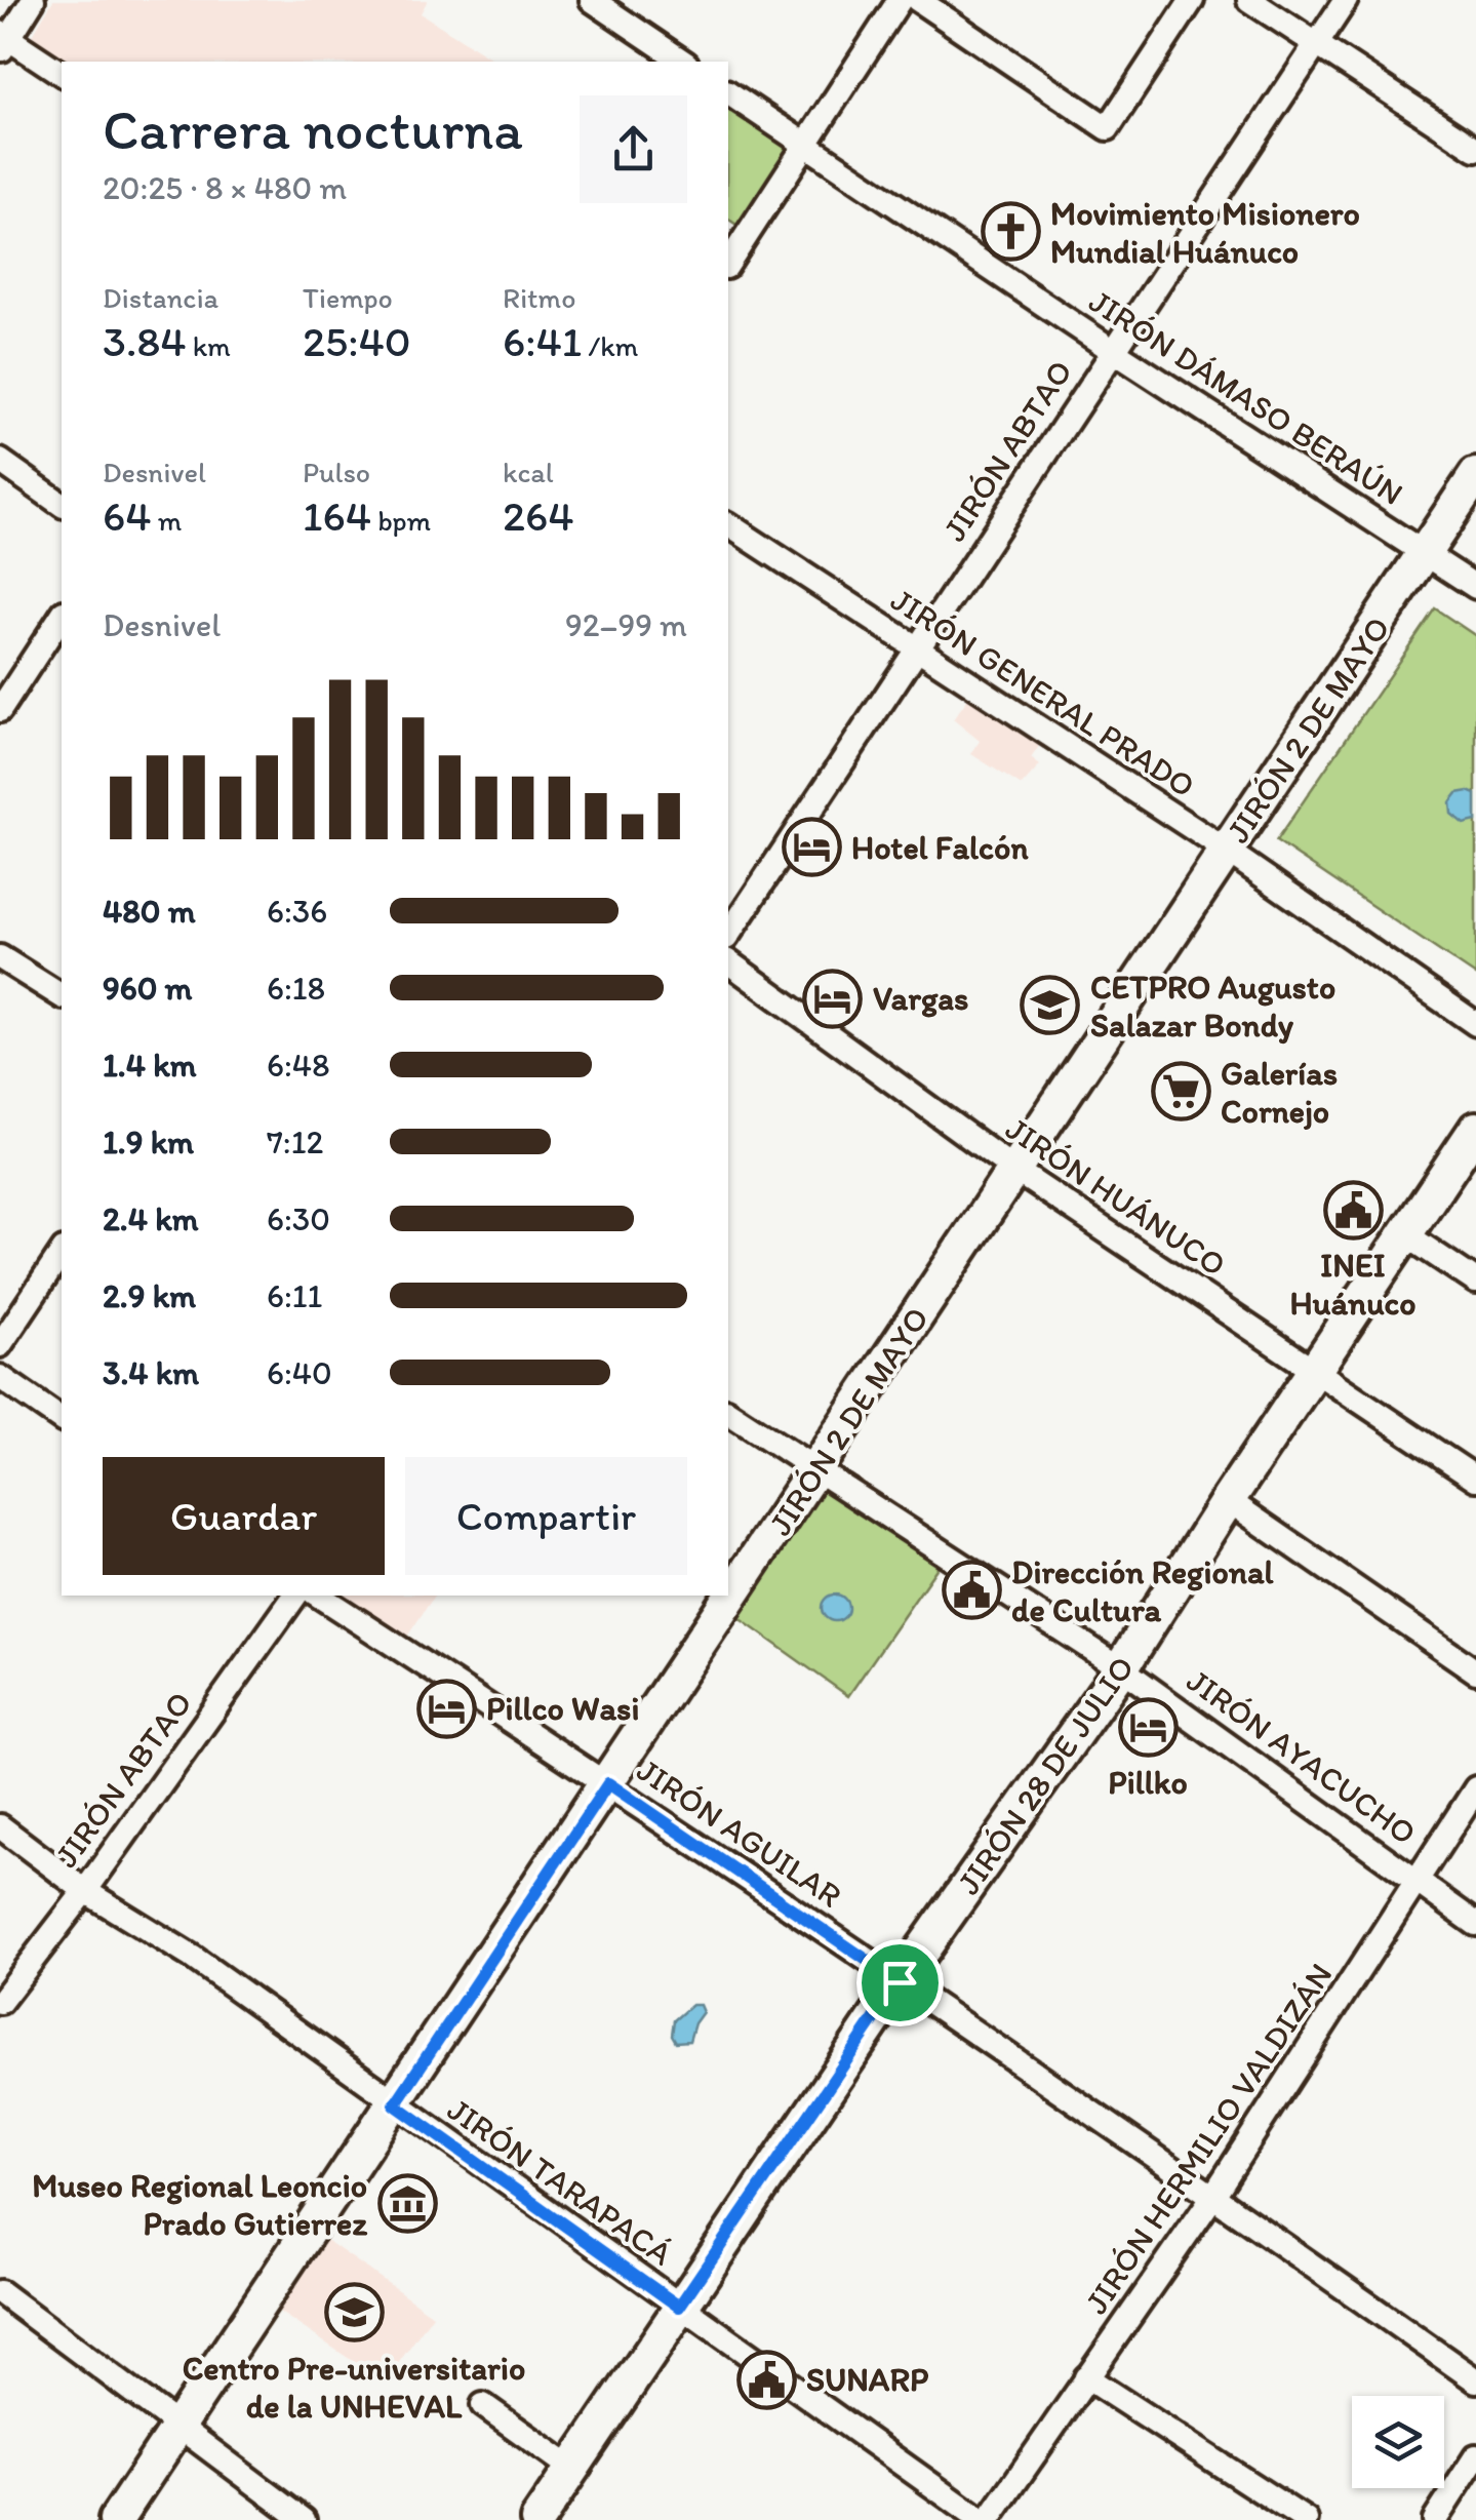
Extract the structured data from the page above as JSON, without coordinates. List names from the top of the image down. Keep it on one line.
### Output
{"streets":{"street":["JIRÓN DÁMASO BERAÚN","JIRÓN ABTAO","JIRÓN GENERAL PRADO","JIRÓN 2 DE MAYO","JIRÓN HUÁNUCO","JIRÓN AYACUCHO","JIRÓN 28 DE JULIO","JIRÓN AGUILAR","JIRÓN HERMILIO VALDIZÁN","JIRÓN TARAPACÁ"]},"crossings":[["JIRÓN DÁMASO BERAÚN","JIRÓN ABTAO"],["JIRÓN DÁMASO BERAÚN","JIRÓN 2 DE MAYO"],["JIRÓN ABTAO","JIRÓN GENERAL PRADO"],["JIRÓN ABTAO","JIRÓN TARAPACÁ"],["JIRÓN GENERAL PRADO","JIRÓN 2 DE MAYO"],["JIRÓN 2 DE MAYO","JIRÓN HUÁNUCO"],["JIRÓN 2 DE MAYO","JIRÓN AYACUCHO"],["JIRÓN 2 DE MAYO","JIRÓN AGUILAR"],["JIRÓN 2 DE MAYO","JIRÓN TARAPACÁ"],["JIRÓN HUÁNUCO","JIRÓN 28 DE JULIO"],["JIRÓN AYACUCHO","JIRÓN 28 DE JULIO"],["JIRÓN AYACUCHO","JIRÓN HERMILIO VALDIZÁN"],["JIRÓN 28 DE JULIO","JIRÓN AGUILAR"],["JIRÓN 28 DE JULIO","JIRÓN TARAPACÁ"],["JIRÓN AGUILAR","JIRÓN HERMILIO VALDIZÁN"],["JIRÓN HERMILIO VALDIZÁN","JIRÓN TARAPACÁ"]],"places":{"church":["Movimiento Misionero Mundial Huánuco"],"hotel":["Hotel Falcón","Vargas","Pillco Wasi","Pillko"],"school or university":["CETPRO Augusto Salazar Bondy","Centro Pre-universitario de la UNHEVAL"],"supermarket":["Galerías Cornejo"],"public building":["INEI Huánuco","Dirección Regional de Cultura","SUNARP"],"museum":["Museo Regional Leoncio Prado Gutierrez"]},"page":{"heading":["Carrera nocturna","20:25 · 8 × 480 m"],"stats":[["Distancia","3.84 km"],["Tiempo","25:40"],["Ritmo","6:41 /km"],["Desnivel","64 m"],["Pulso","164 bpm"],["kcal","264"]],"chart":["Desnivel","92–99 m"],"list":[{"name":"480 m","note":"6:36"},{"name":"960 m","note":"6:18"},{"name":"1.4 km","note":"6:48"},{"name":"1.9 km","note":"7:12"},{"name":"2.4 km","note":"6:30"},{"name":"2.9 km","note":"6:11"},{"name":"3.4 km","note":"6:40"}],"buttons":["Guardar","Compartir"]}}
